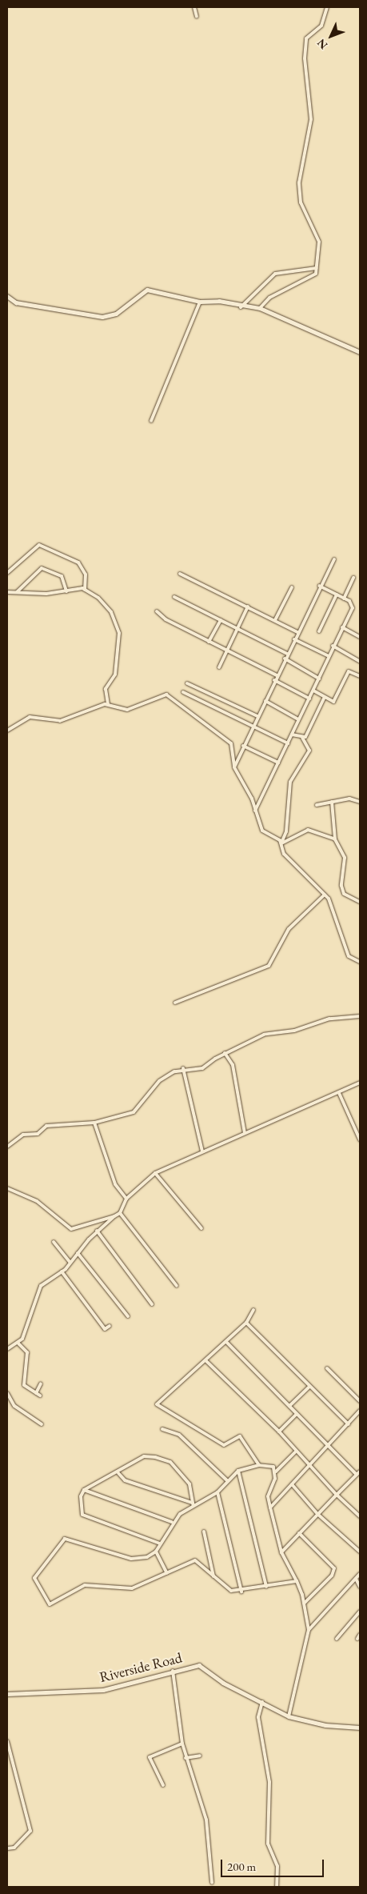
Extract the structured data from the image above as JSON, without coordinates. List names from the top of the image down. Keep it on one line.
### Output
{"streets":{"street":["Riverside Road"]},"scale_bar":"200 m","north":"bottom left"}
